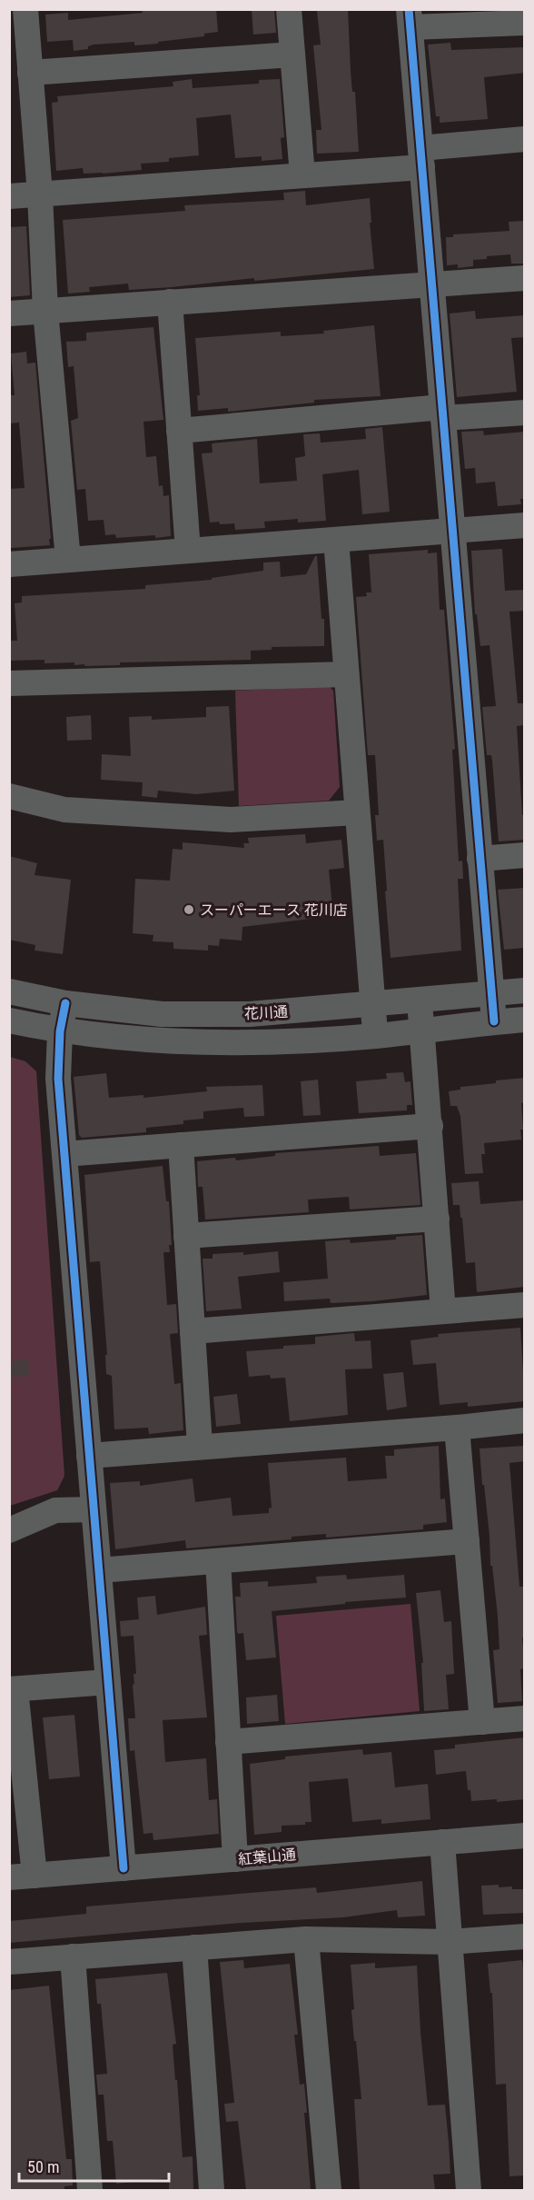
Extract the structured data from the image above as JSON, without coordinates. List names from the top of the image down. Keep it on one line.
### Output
{"streets":{"street":["花川通","紅葉山通"]},"places":["スーパーエース 花川店"],"scale_bar":"50 m"}
